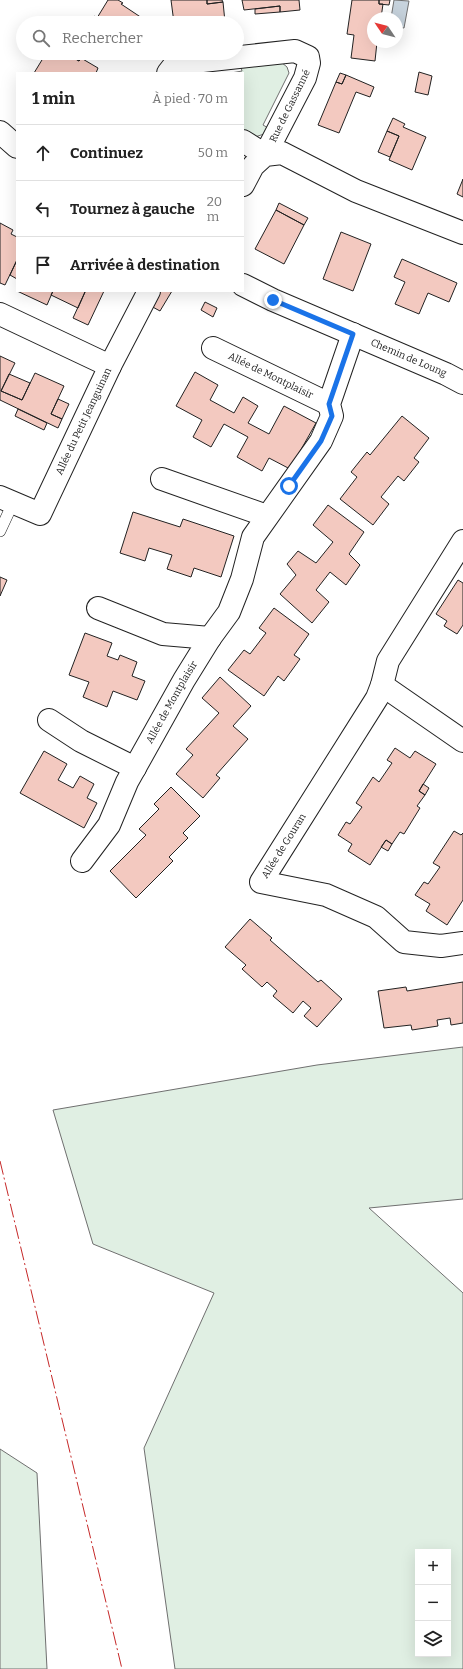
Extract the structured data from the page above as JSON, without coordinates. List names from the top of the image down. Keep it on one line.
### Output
{"streets":{"street":["Rue de Gassanné","Chemin de Loung","Allée de Montplaisir","Allée du Petit Jeanguinan","Allée de Gouran"]},"crossings":[["Chemin de Loung","Allée de Montplaisir"]],"north":"top left","page":{"search":"Rechercher","heading":["1 min","À pied · 70 m"],"list":[["Continuez","50 m"],["Tournez à gauche","20 m"],"Arrivée à destination"],"map_buttons":["+","−"]}}
